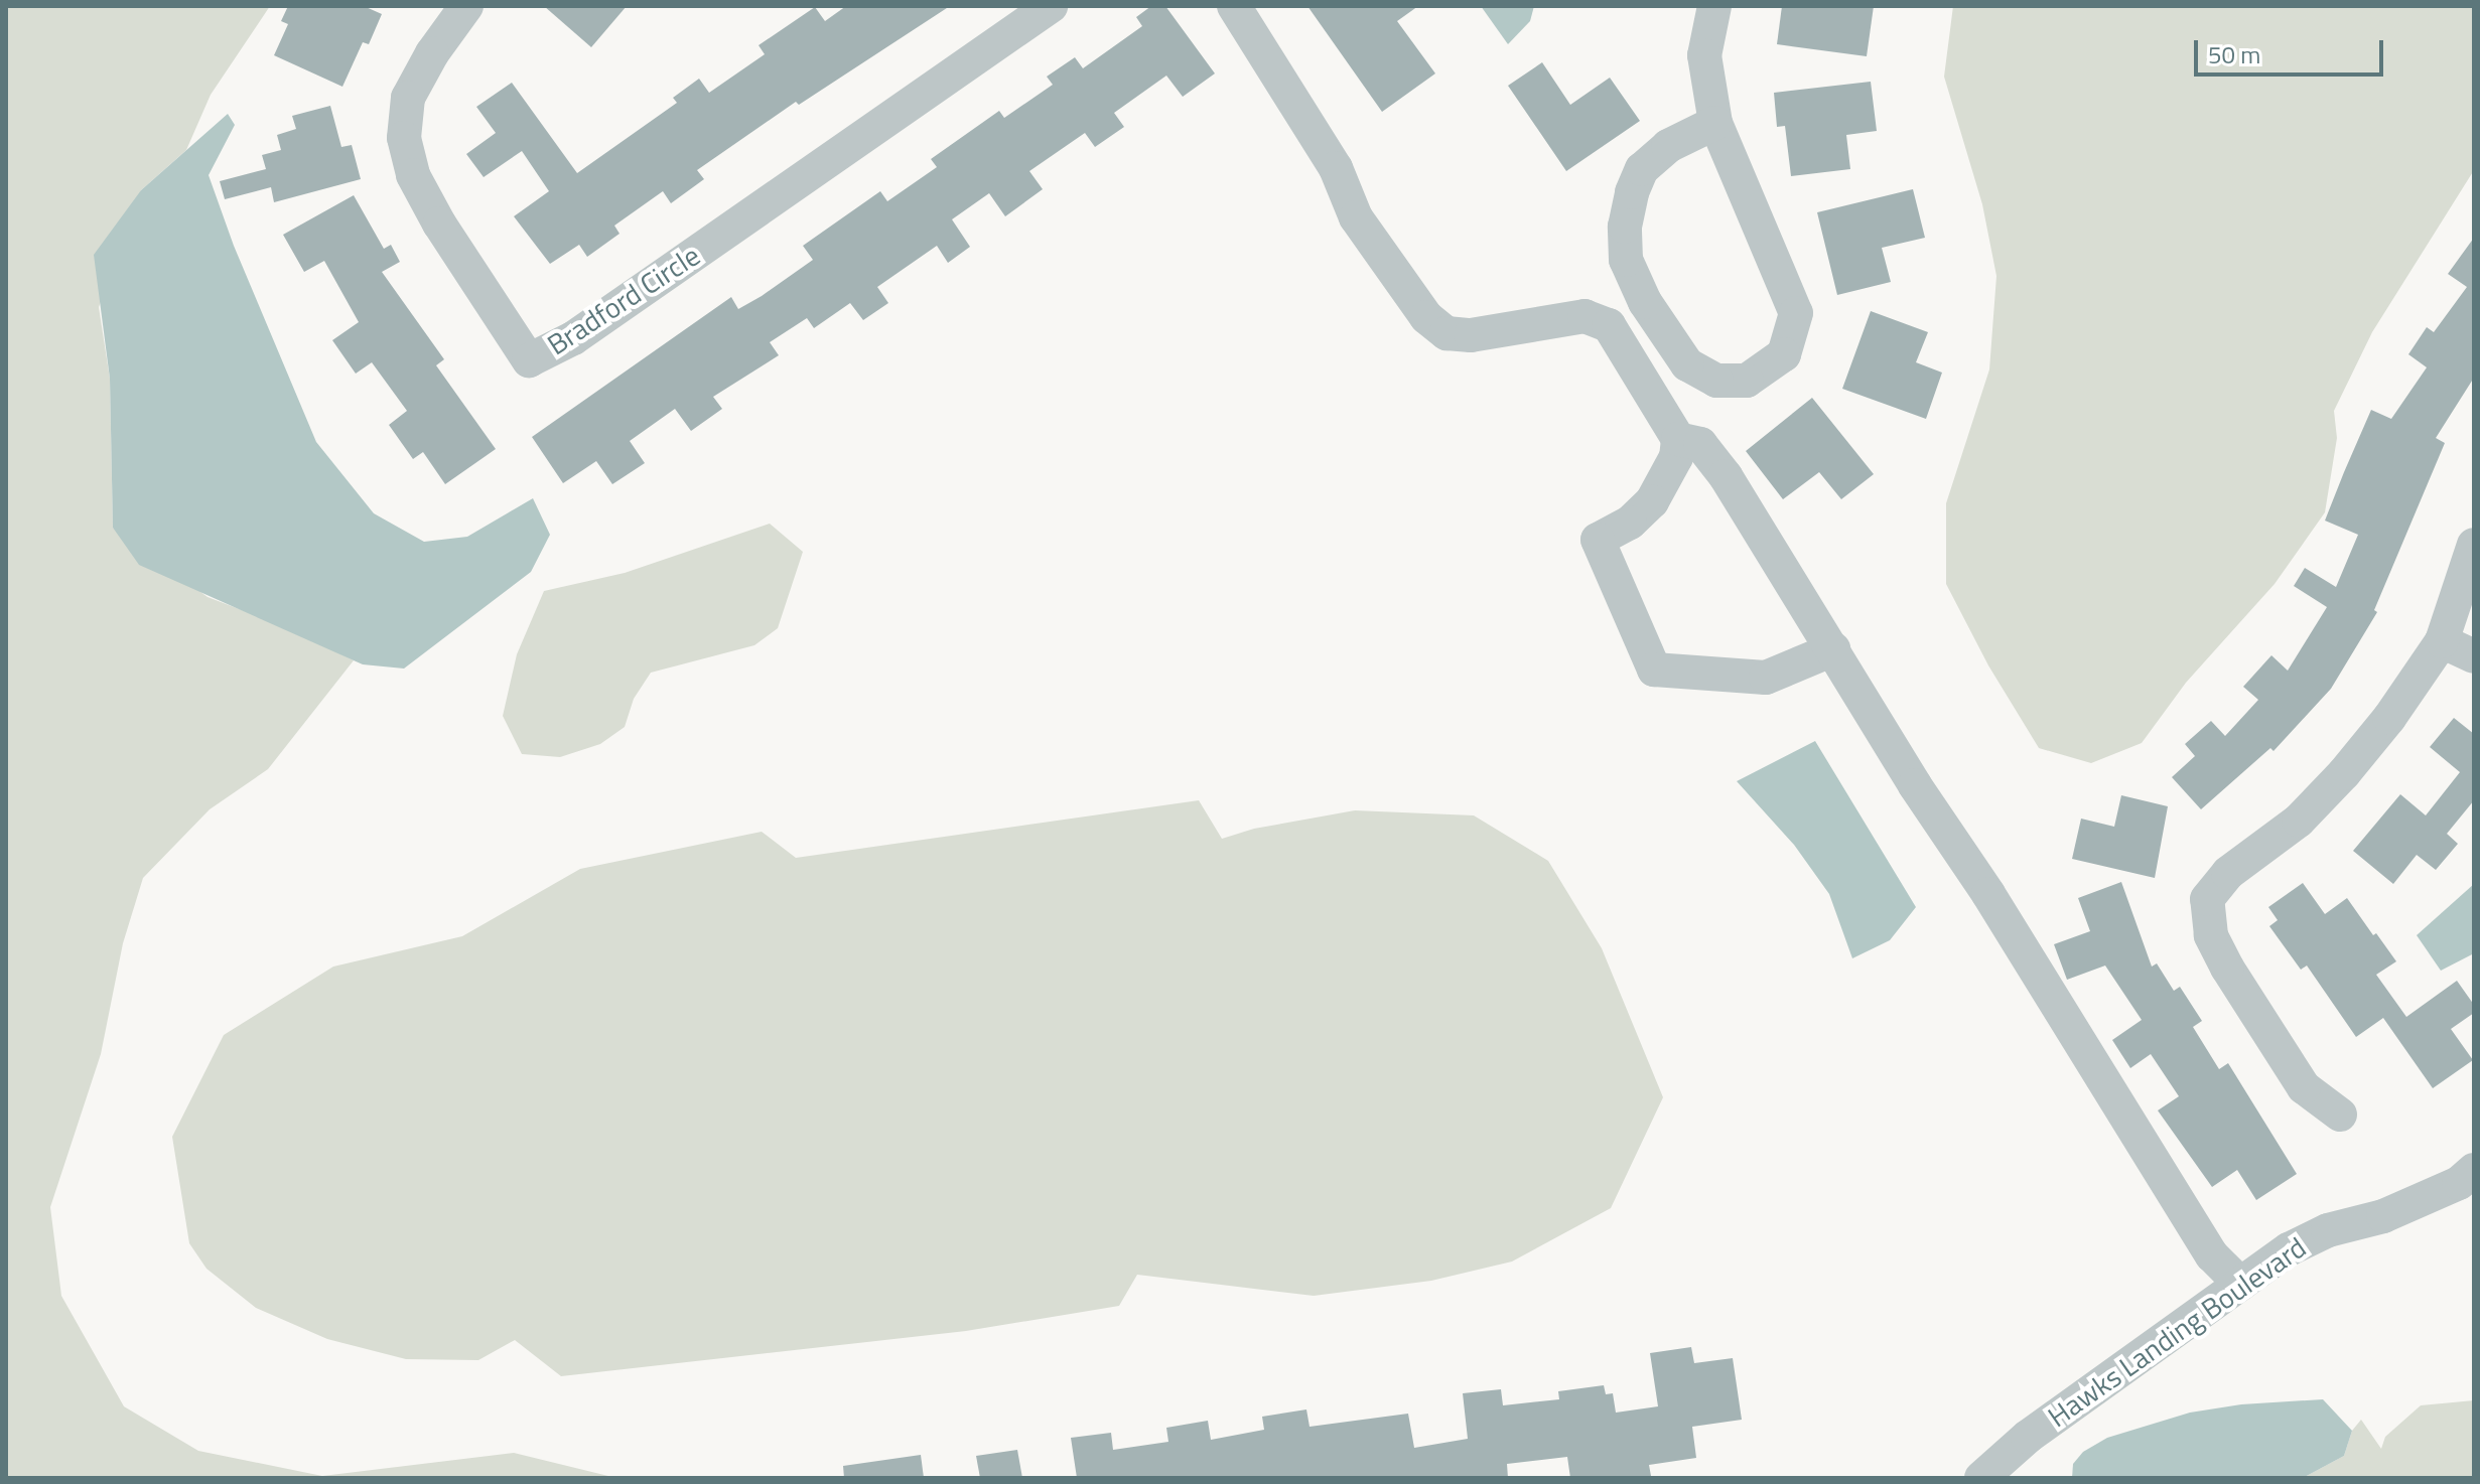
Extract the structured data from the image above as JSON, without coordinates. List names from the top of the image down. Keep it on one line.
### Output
{"streets":{"street":["Bradford Circle","Hawks Landing Boulevard"]},"scale_bar":"50 m"}
